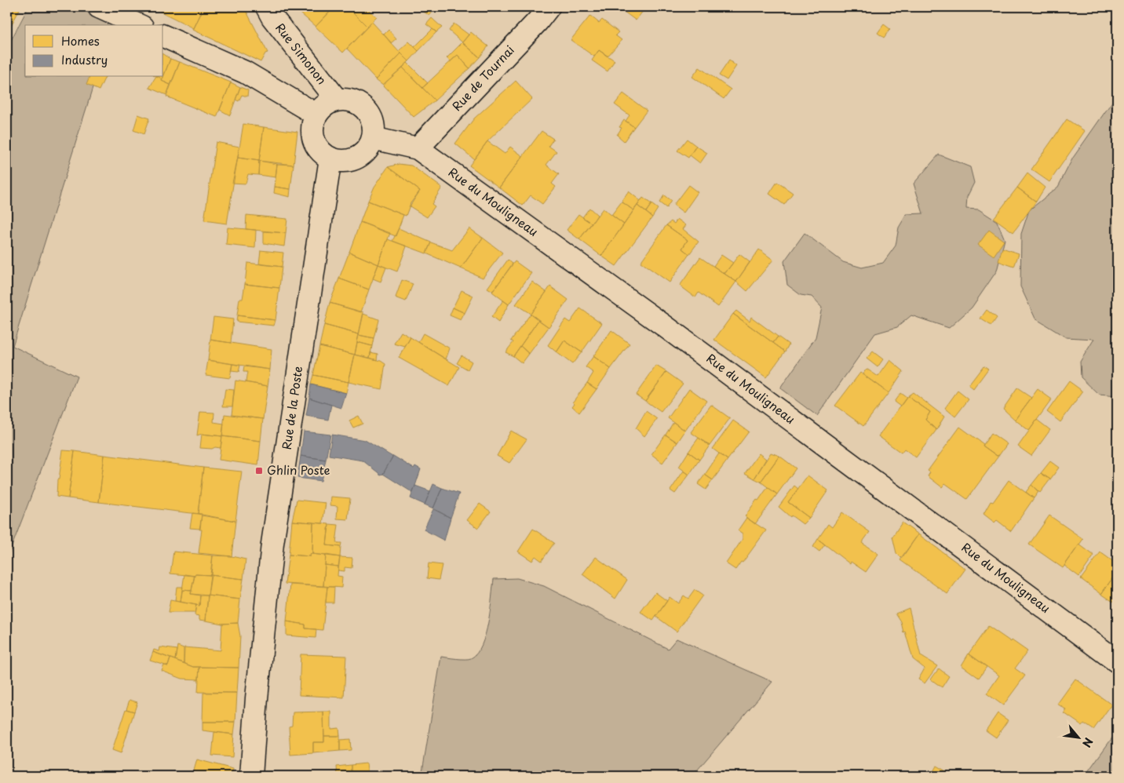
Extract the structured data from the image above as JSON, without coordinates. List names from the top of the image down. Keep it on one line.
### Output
{"streets":{"street":["Rue Simonon","Rue de Tournai","Rue du Mouligneau","Rue de la Poste"]},"crossings":[["Rue Simonon","Rue du Mouligneau"],["Rue Simonon","Rue de la Poste"],["Rue de Tournai","Rue du Mouligneau"],["Rue du Mouligneau","Rue de la Poste"]],"places":{"transit":["Ghlin Poste"]},"legend":["Homes","Industry"],"north":"bottom right"}
